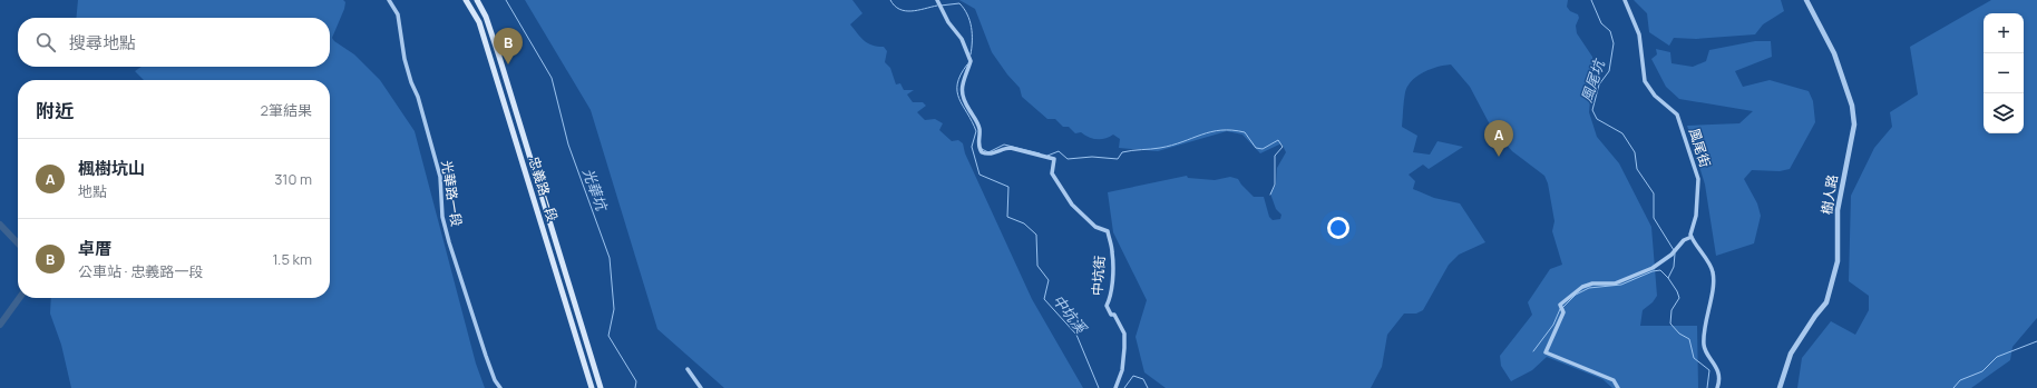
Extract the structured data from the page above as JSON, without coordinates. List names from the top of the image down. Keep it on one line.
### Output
{"streets":{"main road":["忠義路一段"],"street":["風尾街","光華路一段","樹人路","中坑街"]},"water":["風尾坑","光華坑","中坑溪"],"page":{"map_buttons":["+","−"],"search":"搜尋地點","pins":["B","A"],"heading":["附近","2筆結果"],"list":[{"mark":"A","name":"楓樹坑山","note":"地點","value":"310 m"},{"mark":"B","name":"卓厝","note":"公車站 · 忠義路一段","value":"1.5 km"}]}}
